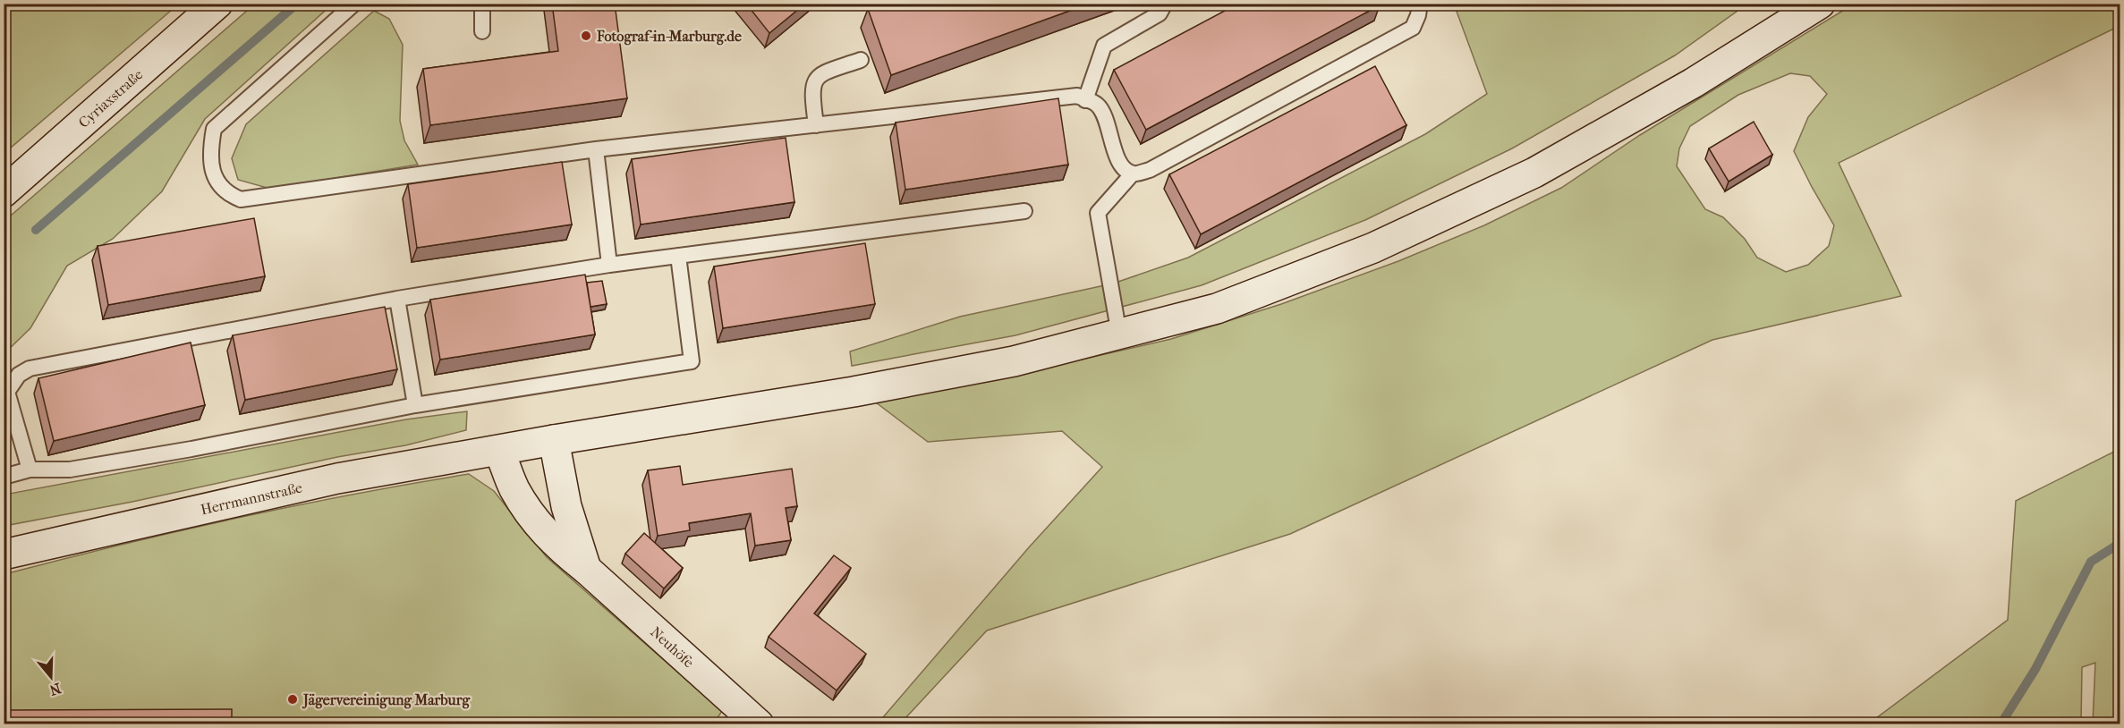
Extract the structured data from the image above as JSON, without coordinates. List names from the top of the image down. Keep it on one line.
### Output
{"streets":{"street":["Cyriaxstraße","Herrmannstraße","Neuhöfe"]},"crossings":[["Herrmannstraße","Neuhöfe"]],"places":["Fotograf-in-Marburg.de","Jägervereinigung Marburg"],"north":"bottom"}
